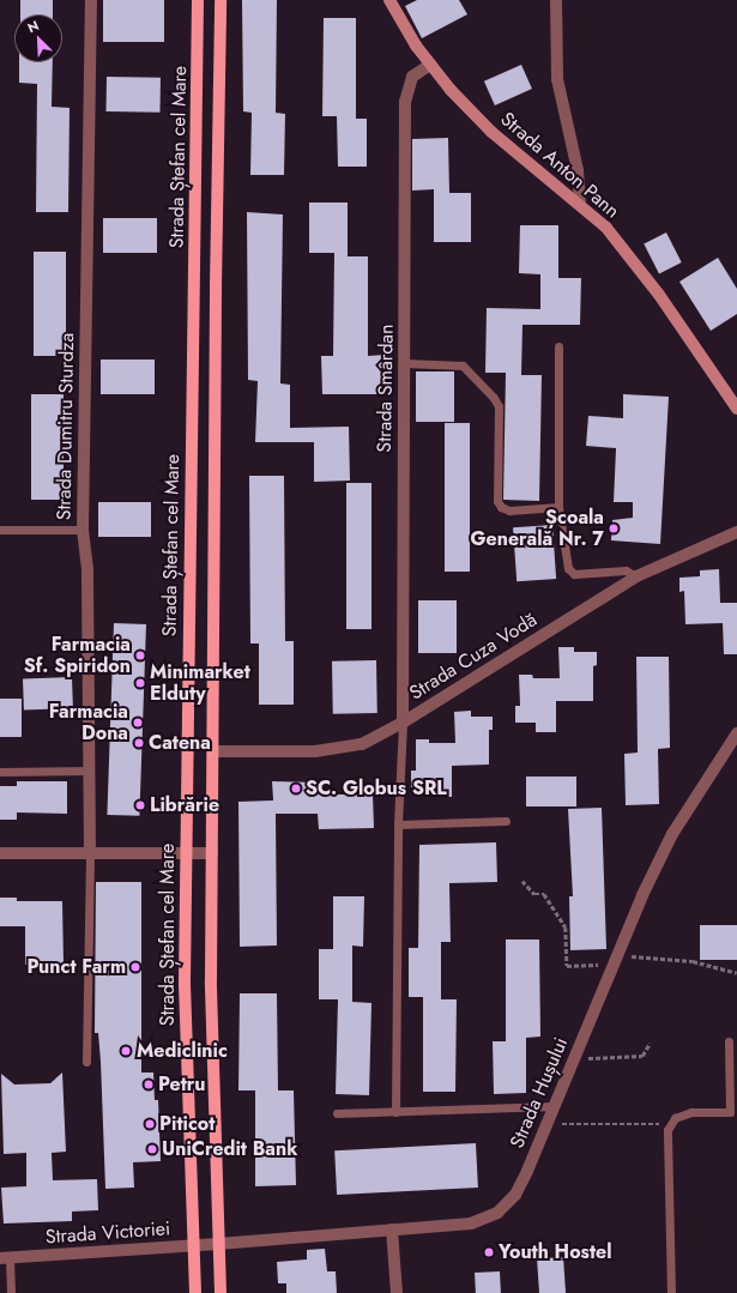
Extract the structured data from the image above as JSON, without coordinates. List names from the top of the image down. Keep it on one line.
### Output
{"streets":{"main road":["Strada Ștefan cel Mare","Strada Anton Pann"],"street":["Strada Smârdan","Strada Dumitru Sturdza","Strada Cuza Vodă","Strada Hușului","Strada Victoriei"]},"crossings":[["Strada Ștefan cel Mare","Strada Cuza Vodă"],["Strada Ștefan cel Mare","Strada Hușului"],["Strada Ștefan cel Mare","Strada Victoriei"],["Strada Anton Pann","Strada Smârdan"],["Strada Smârdan","Strada Cuza Vodă"],["Strada Hușului","Strada Victoriei"]],"places":["Școala Generală Nr. 7","Farmacia Sf. Spiridon","Minimarket Elduty","Farmacia Dona","Catena","SC. Globus SRL","Librărie","Punct Farm","Mediclinic","Petru","Piticot","UniCredit Bank","Youth Hostel"],"north":"top left"}
